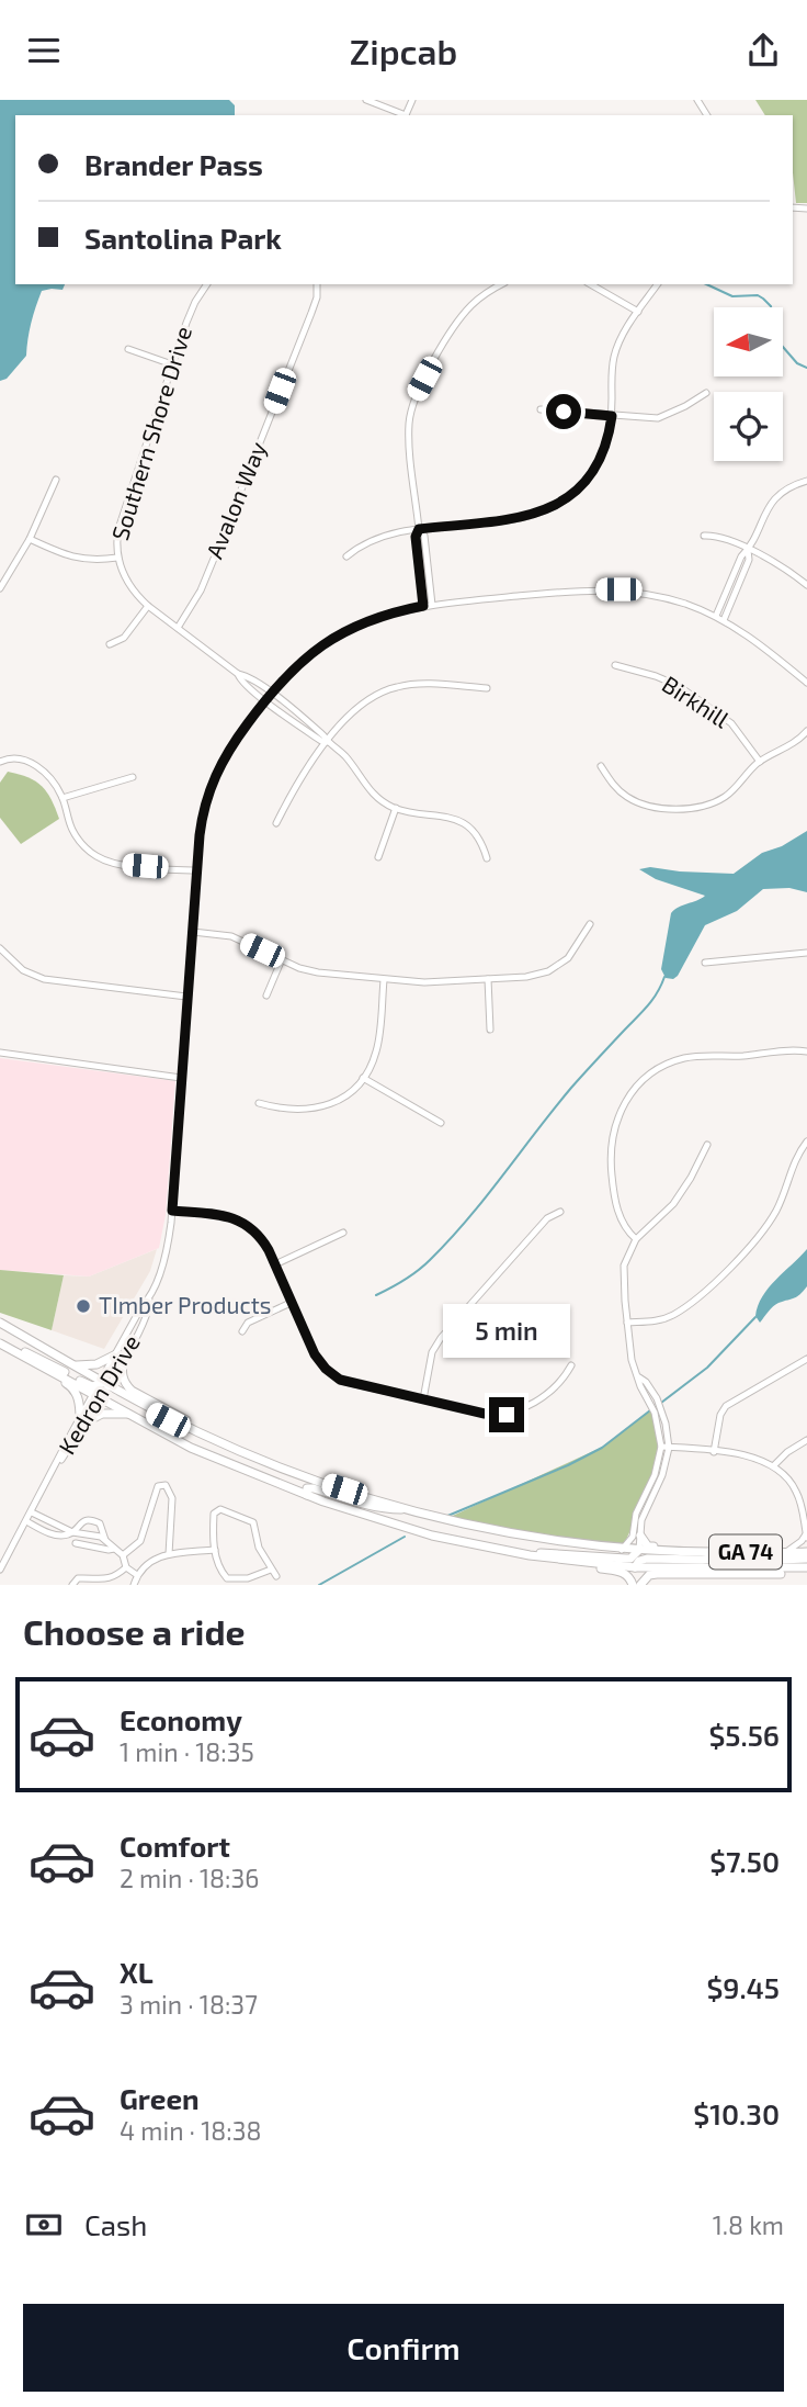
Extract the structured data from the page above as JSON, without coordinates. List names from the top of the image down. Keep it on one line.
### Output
{"streets":{"main road":["GA 74"],"street":["Southern Shore Drive","Avalon Way","Birkhill","Kedron Drive"]},"crossings":[["Southern Shore Drive","Avalon Way"],["Southern Shore Drive","Kedron Drive"],["Kedron Drive","GA 74"]],"places":["TImber Products"],"north":"left","page":{"header":"Zipcab","banner":["Brander Pass","Santolina Park"],"bubble":"5 min","heading":"Choose a ride","list":[{"name":"Economy","note":"1 min · 18:35","value":"$5.56"},{"name":"Comfort","note":"2 min · 18:36","value":"$7.50"},{"name":"XL","note":"3 min · 18:37","value":"$9.45"},{"name":"Green","note":"4 min · 18:38","value":"$10.30"}],"pay":["Cash","1.8 km"],"buttons":"Confirm"}}
